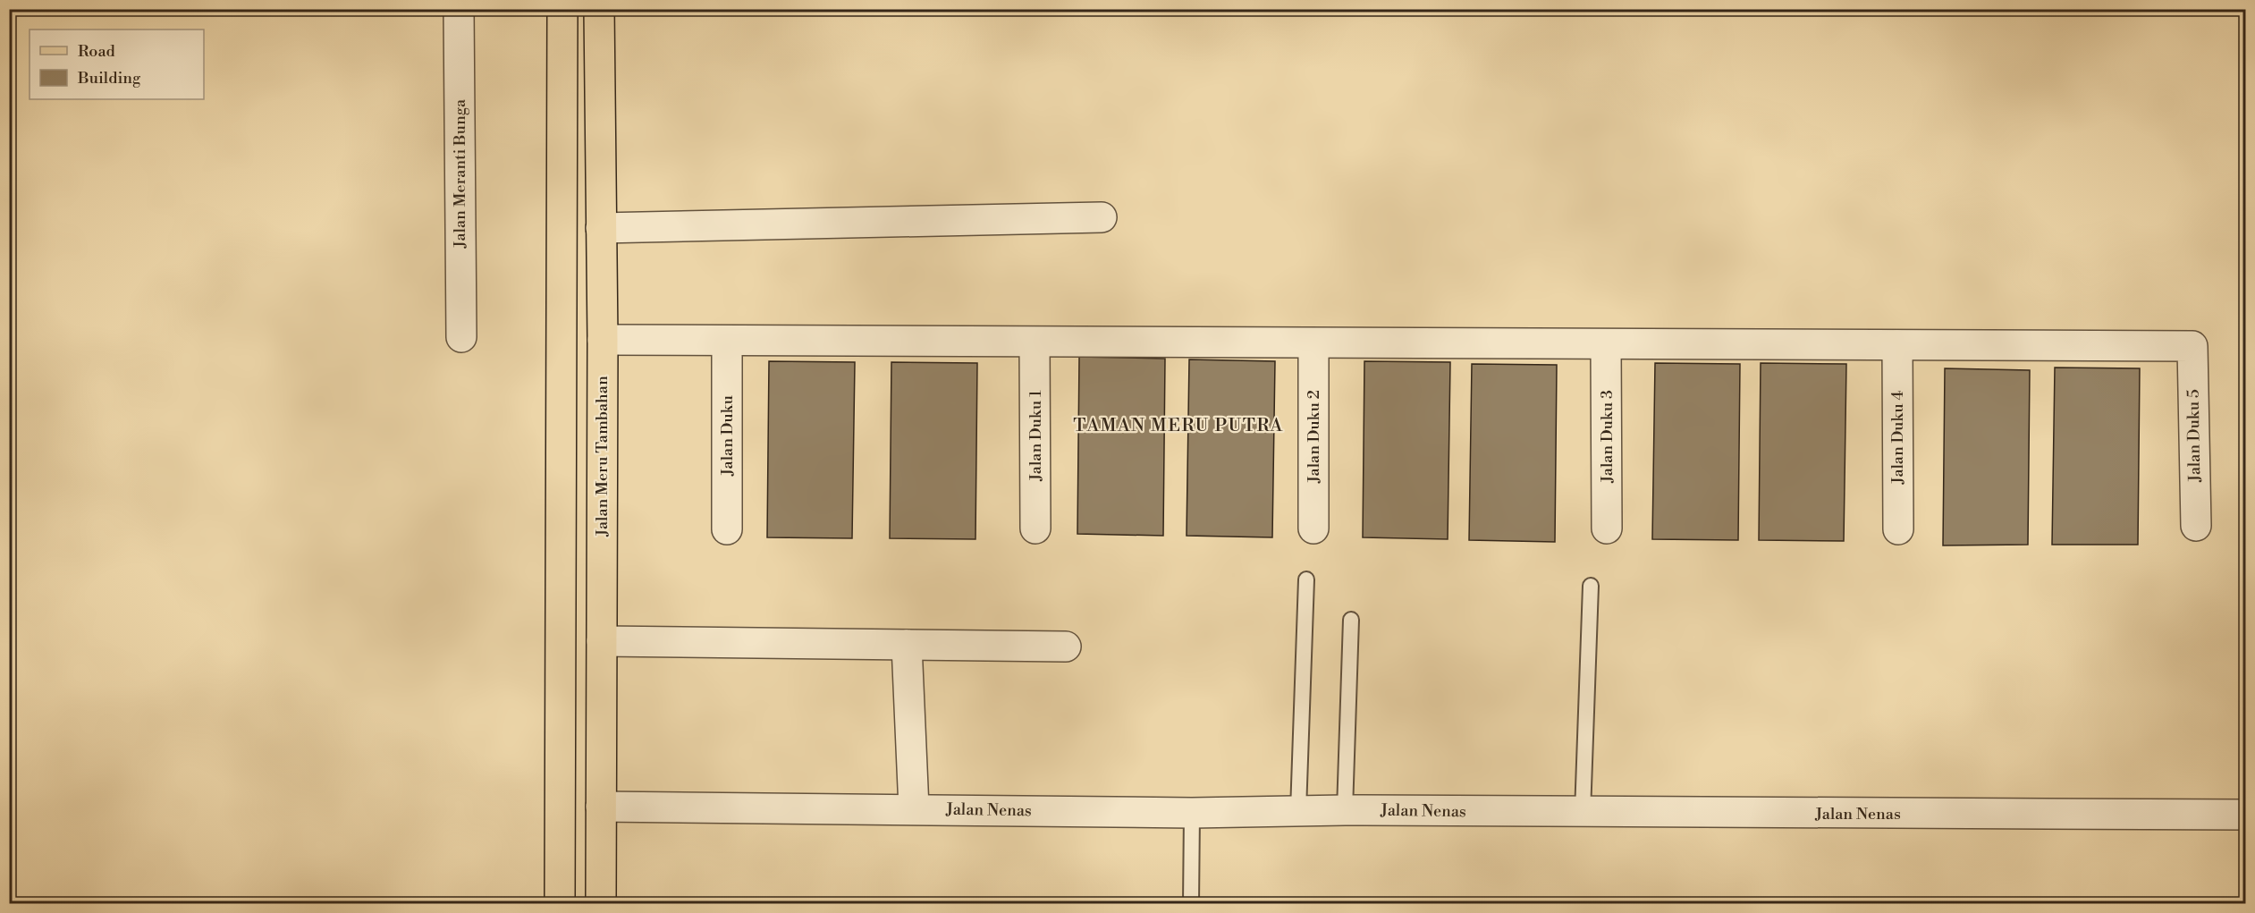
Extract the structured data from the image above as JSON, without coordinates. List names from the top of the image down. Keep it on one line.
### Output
{"streets":{"main road":["Jalan Meru Tambahan"],"street":["Jalan Meranti Bunga","Jalan Duku","Jalan Duku 1","Jalan Duku 5","Jalan Duku 2","Jalan Duku 3","Jalan Duku 4","Jalan Nenas"]},"crossings":[["Jalan Duku 5","Jalan Duku 4"],["Jalan Meru Tambahan","Jalan Nenas"]],"districts":["TAMAN MERU PUTRA"],"legend":["Road","Building"]}
